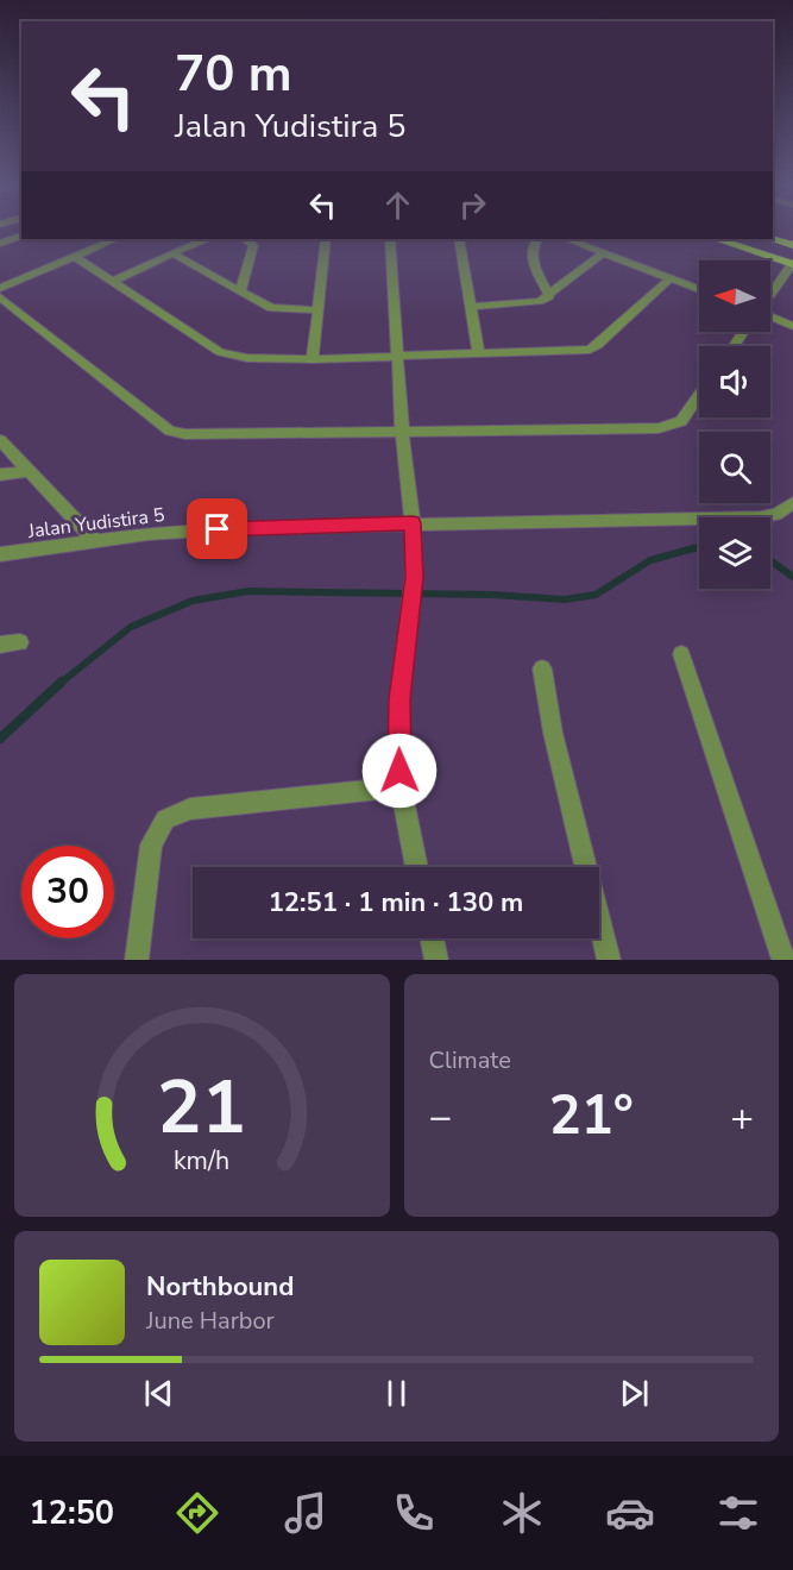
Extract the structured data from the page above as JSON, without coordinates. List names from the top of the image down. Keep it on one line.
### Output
{"streets":{"street":["Jalan Yudistira 5"]},"north":"left","page":{"turn":["70 m","Jalan Yudistira 5"],"limit":"30","trip":"12:51 · 1 min · 130 m","tile":"Climate","heat":["−","21°","+"],"song":["Northbound","June Harbor"],"tabs":"12:50","gauge":["21","km/h"]}}
